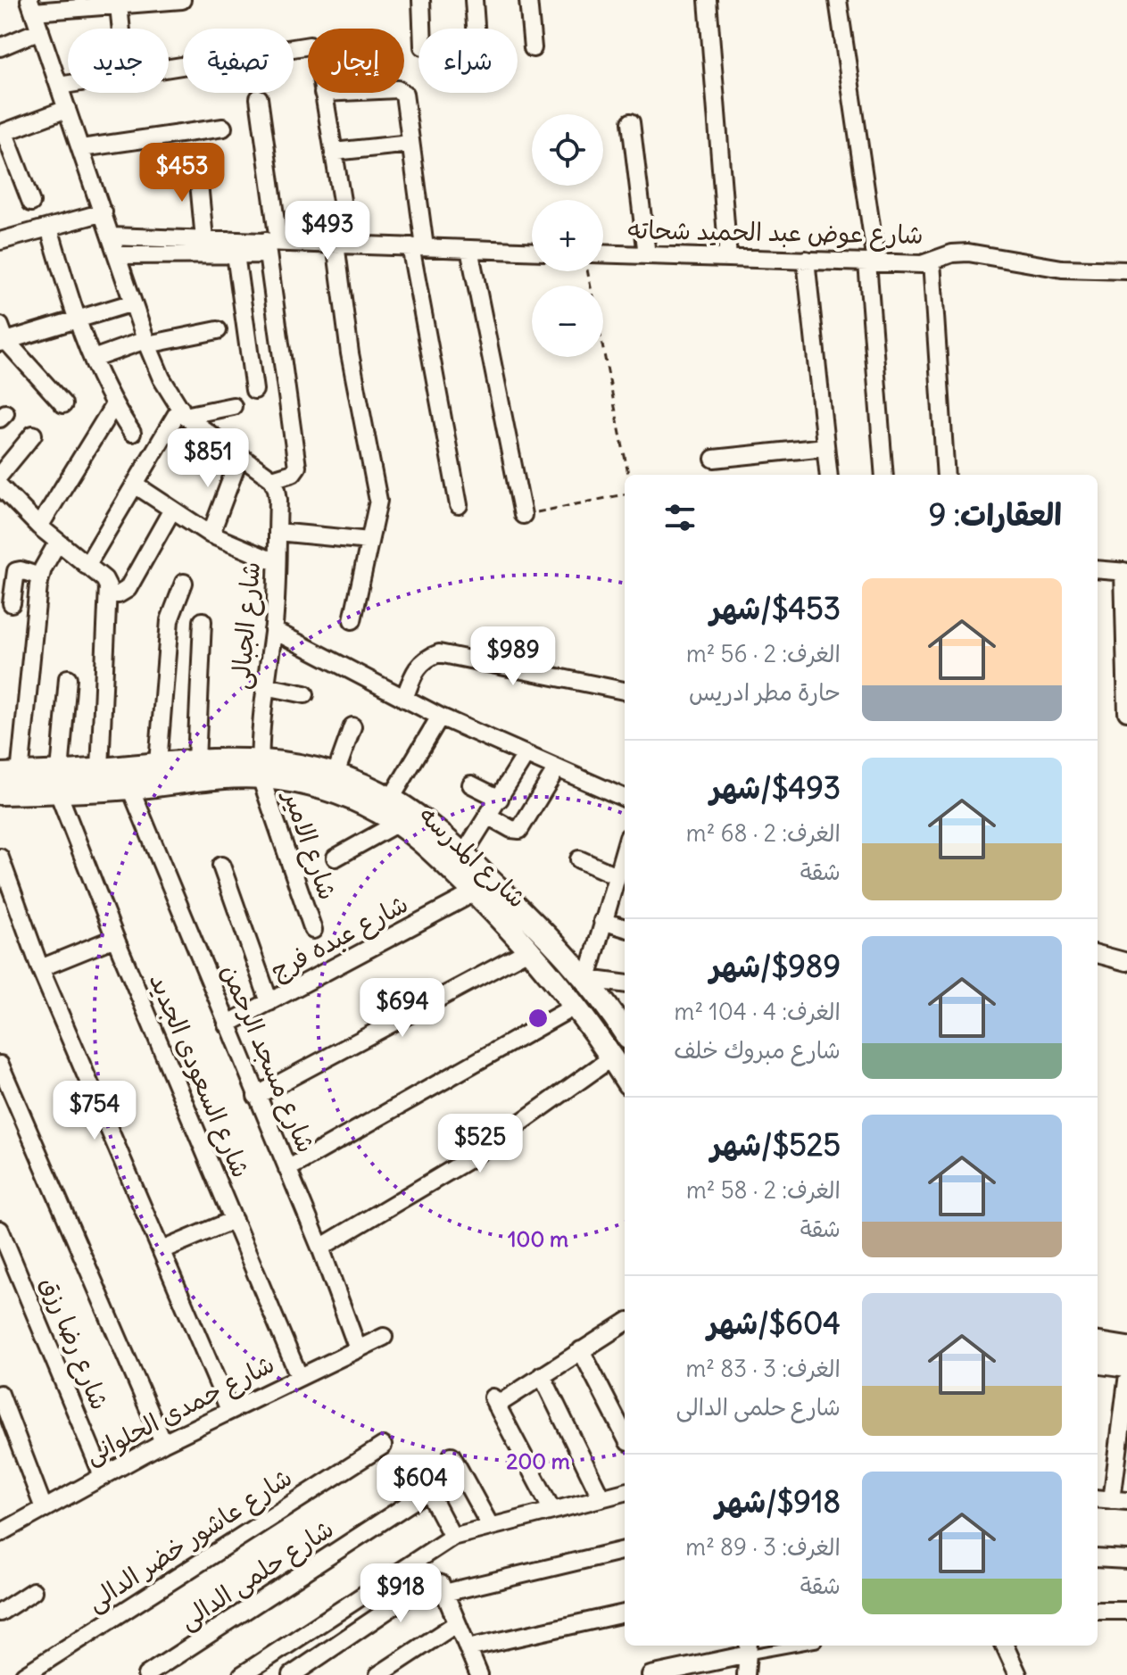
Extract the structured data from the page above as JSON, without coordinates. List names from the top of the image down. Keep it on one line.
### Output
{"streets":{"street":["شارع عوض عبد الحميد شحاته","شارع الجبالى","شارع الامير","شارع المدرسه","شارع عبده فرج","شارع مسجد الرحمن","شارع السعودى الجديد","شارع رضا رزق","شارع حمدى الحلوانى","شارع عاشور خضر الدالى","شارع حلمى الدالى"]},"crossings":[["شارع الجبالى","شارع الامير"],["شارع الجبالى","شارع المدرسه"],["شارع الامير","شارع المدرسه"],["شارع المدرسه","شارع عبده فرج"],["شارع المدرسه","شارع مسجد الرحمن"],["شارع المدرسه","شارع السعودى الجديد"],["شارع عبده فرج","شارع مسجد الرحمن"],["شارع مسجد الرحمن","شارع حمدى الحلوانى"],["شارع السعودى الجديد","شارع حمدى الحلوانى"],["شارع رضا رزق","شارع حمدى الحلوانى"]],"page":{"chip":["شراء","إيجار","تصفية","جديد"],"map_buttons":["+","−"],"price":["$453","$493","$851","$989","$694","$754","$525","$604","$918"],"heading":"العقارات: 9","list":[{"name":"$453/شهر","note":"الغرف: 2 · 56 m² · حارة مطر ادريس"},{"name":"$493/شهر","note":"الغرف: 2 · 68 m² · شقة"},{"name":"$989/شهر","note":"الغرف: 4 · 104 m² · شارع مبروك خلف"},{"name":"$525/شهر","note":"الغرف: 2 · 58 m² · شقة"},{"name":"$604/شهر","note":"الغرف: 3 · 83 m² · شارع حلمى الدالى"},{"name":"$918/شهر","note":"الغرف: 3 · 89 m² · شقة"}]},"rings":["100 m","200 m"]}
